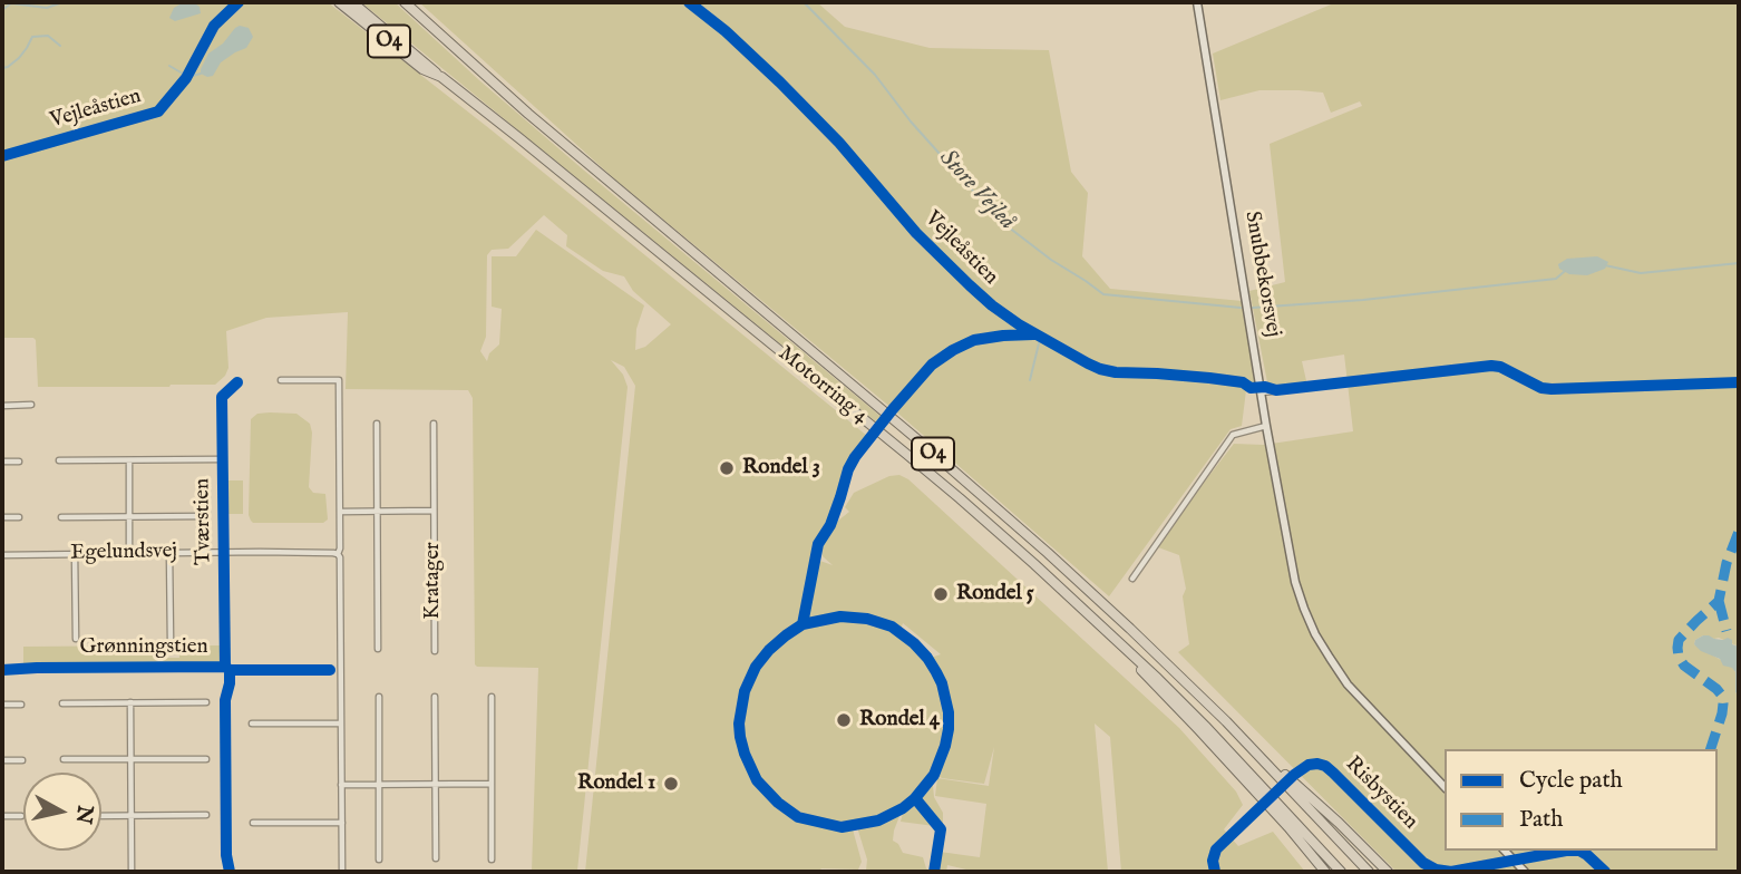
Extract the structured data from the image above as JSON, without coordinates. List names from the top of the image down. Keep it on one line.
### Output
{"streets":{"highway":["O4","Motorring 4"],"street":["Snubbekorsvej","Egelundsvej","Kratager"],"cycle path":["Vejleåstien","Tværstien","Grønningstien","Risbystien"]},"crossings":[["O4","Motorring 4"]],"water":["Store Vejleå"],"places":["Rondel 3","Rondel 5","Rondel 4","Rondel 1"],"legend":["Cycle path","Path"],"north":"right"}
